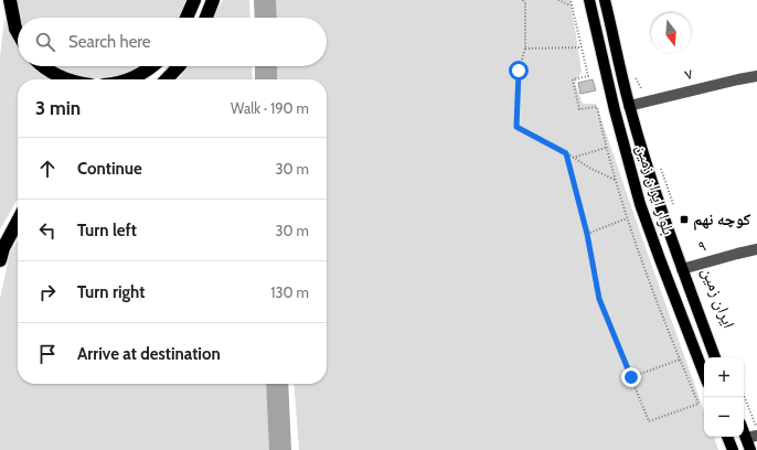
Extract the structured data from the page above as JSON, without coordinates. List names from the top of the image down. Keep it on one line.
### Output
{"streets":{"main road":["بلوار ایران زمین"],"street":["۷","۹"]},"crossings":[["۷","بلوار ایران زمین"],["بلوار ایران زمین","۹"]],"places":{"transit":["کوچه نهم"]},"north":"bottom","page":{"search":"Search here","heading":["3 min","Walk · 190 m"],"list":[["Continue","30 m"],["Turn left","30 m"],["Turn right","130 m"],"Arrive at destination"],"map_buttons":["+","−"]}}
